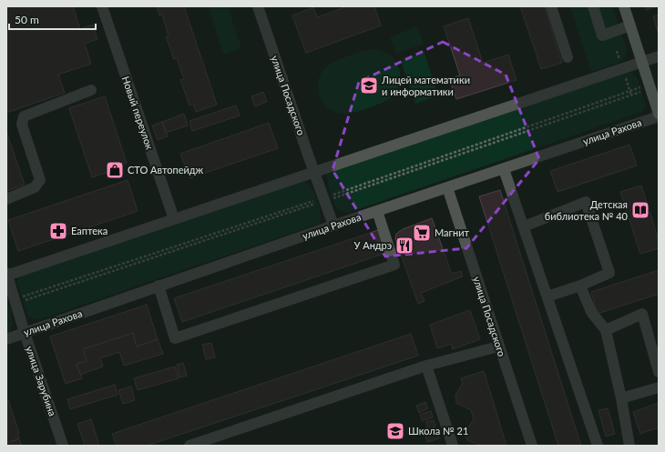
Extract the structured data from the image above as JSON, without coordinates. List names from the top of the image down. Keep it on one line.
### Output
{"streets":{"street":["улица Посадского","Новый переулок","улица Рахова","улица Зарубина"]},"crossings":[["улица Посадского","улица Рахова"],["улица Рахова","улица Зарубина"]],"places":{"school or university":["Лицей математики и информатики","Школа № 21"],"shop":["СТО Автопейдж"],"library":["Детская библиотека № 40"],"pharmacy":["Еаптека"],"supermarket":["Магнит"],"restaurant":["У Андрэ"]},"scale_bar":"50 m"}
